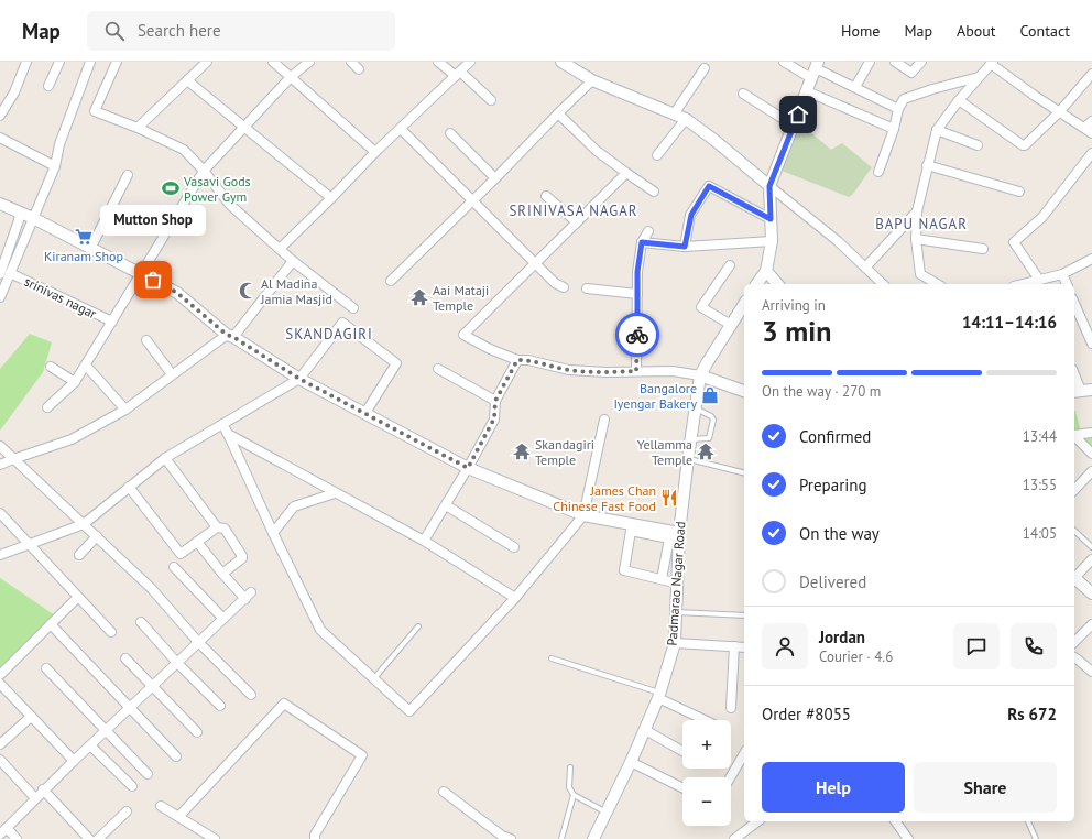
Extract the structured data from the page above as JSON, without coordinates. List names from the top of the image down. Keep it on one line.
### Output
{"streets":{"street":["srinivas nagar","Padmarao Nagar Road"]},"districts":["SRINIVASA NAGAR","BAPU NAGAR","SKANDAGIRI"],"places":{"sports":["Vasavi Gods Power Gym"],"supermarket":["Kiranam Shop"],"other":["Mutton Shop"],"mosque":["Al Madina Jamia Masjid"],"temple":["Aai Mataji Temple","Skandagiri Temple","Yellamma Temple"],"shop":["Bangalore Iyengar Bakery"],"restaurant":["James Chan Chinese Fast Food"]},"page":{"header":"Map","search":"Search here","nav":["Home","Map","About","Contact"],"bubble":"Mutton Shop","heading":["3 min","Arriving in","14:11–14:16"],"panel":["Jordan","Courier · 4.6","Order #8055","Rs 672"],"bar":"On the way · 270 m","list":[["Confirmed","13:44"],["Preparing","13:55"],["On the way","14:05"],"Delivered"],"map_buttons":["+","−"],"buttons":["Help","Share"]}}
